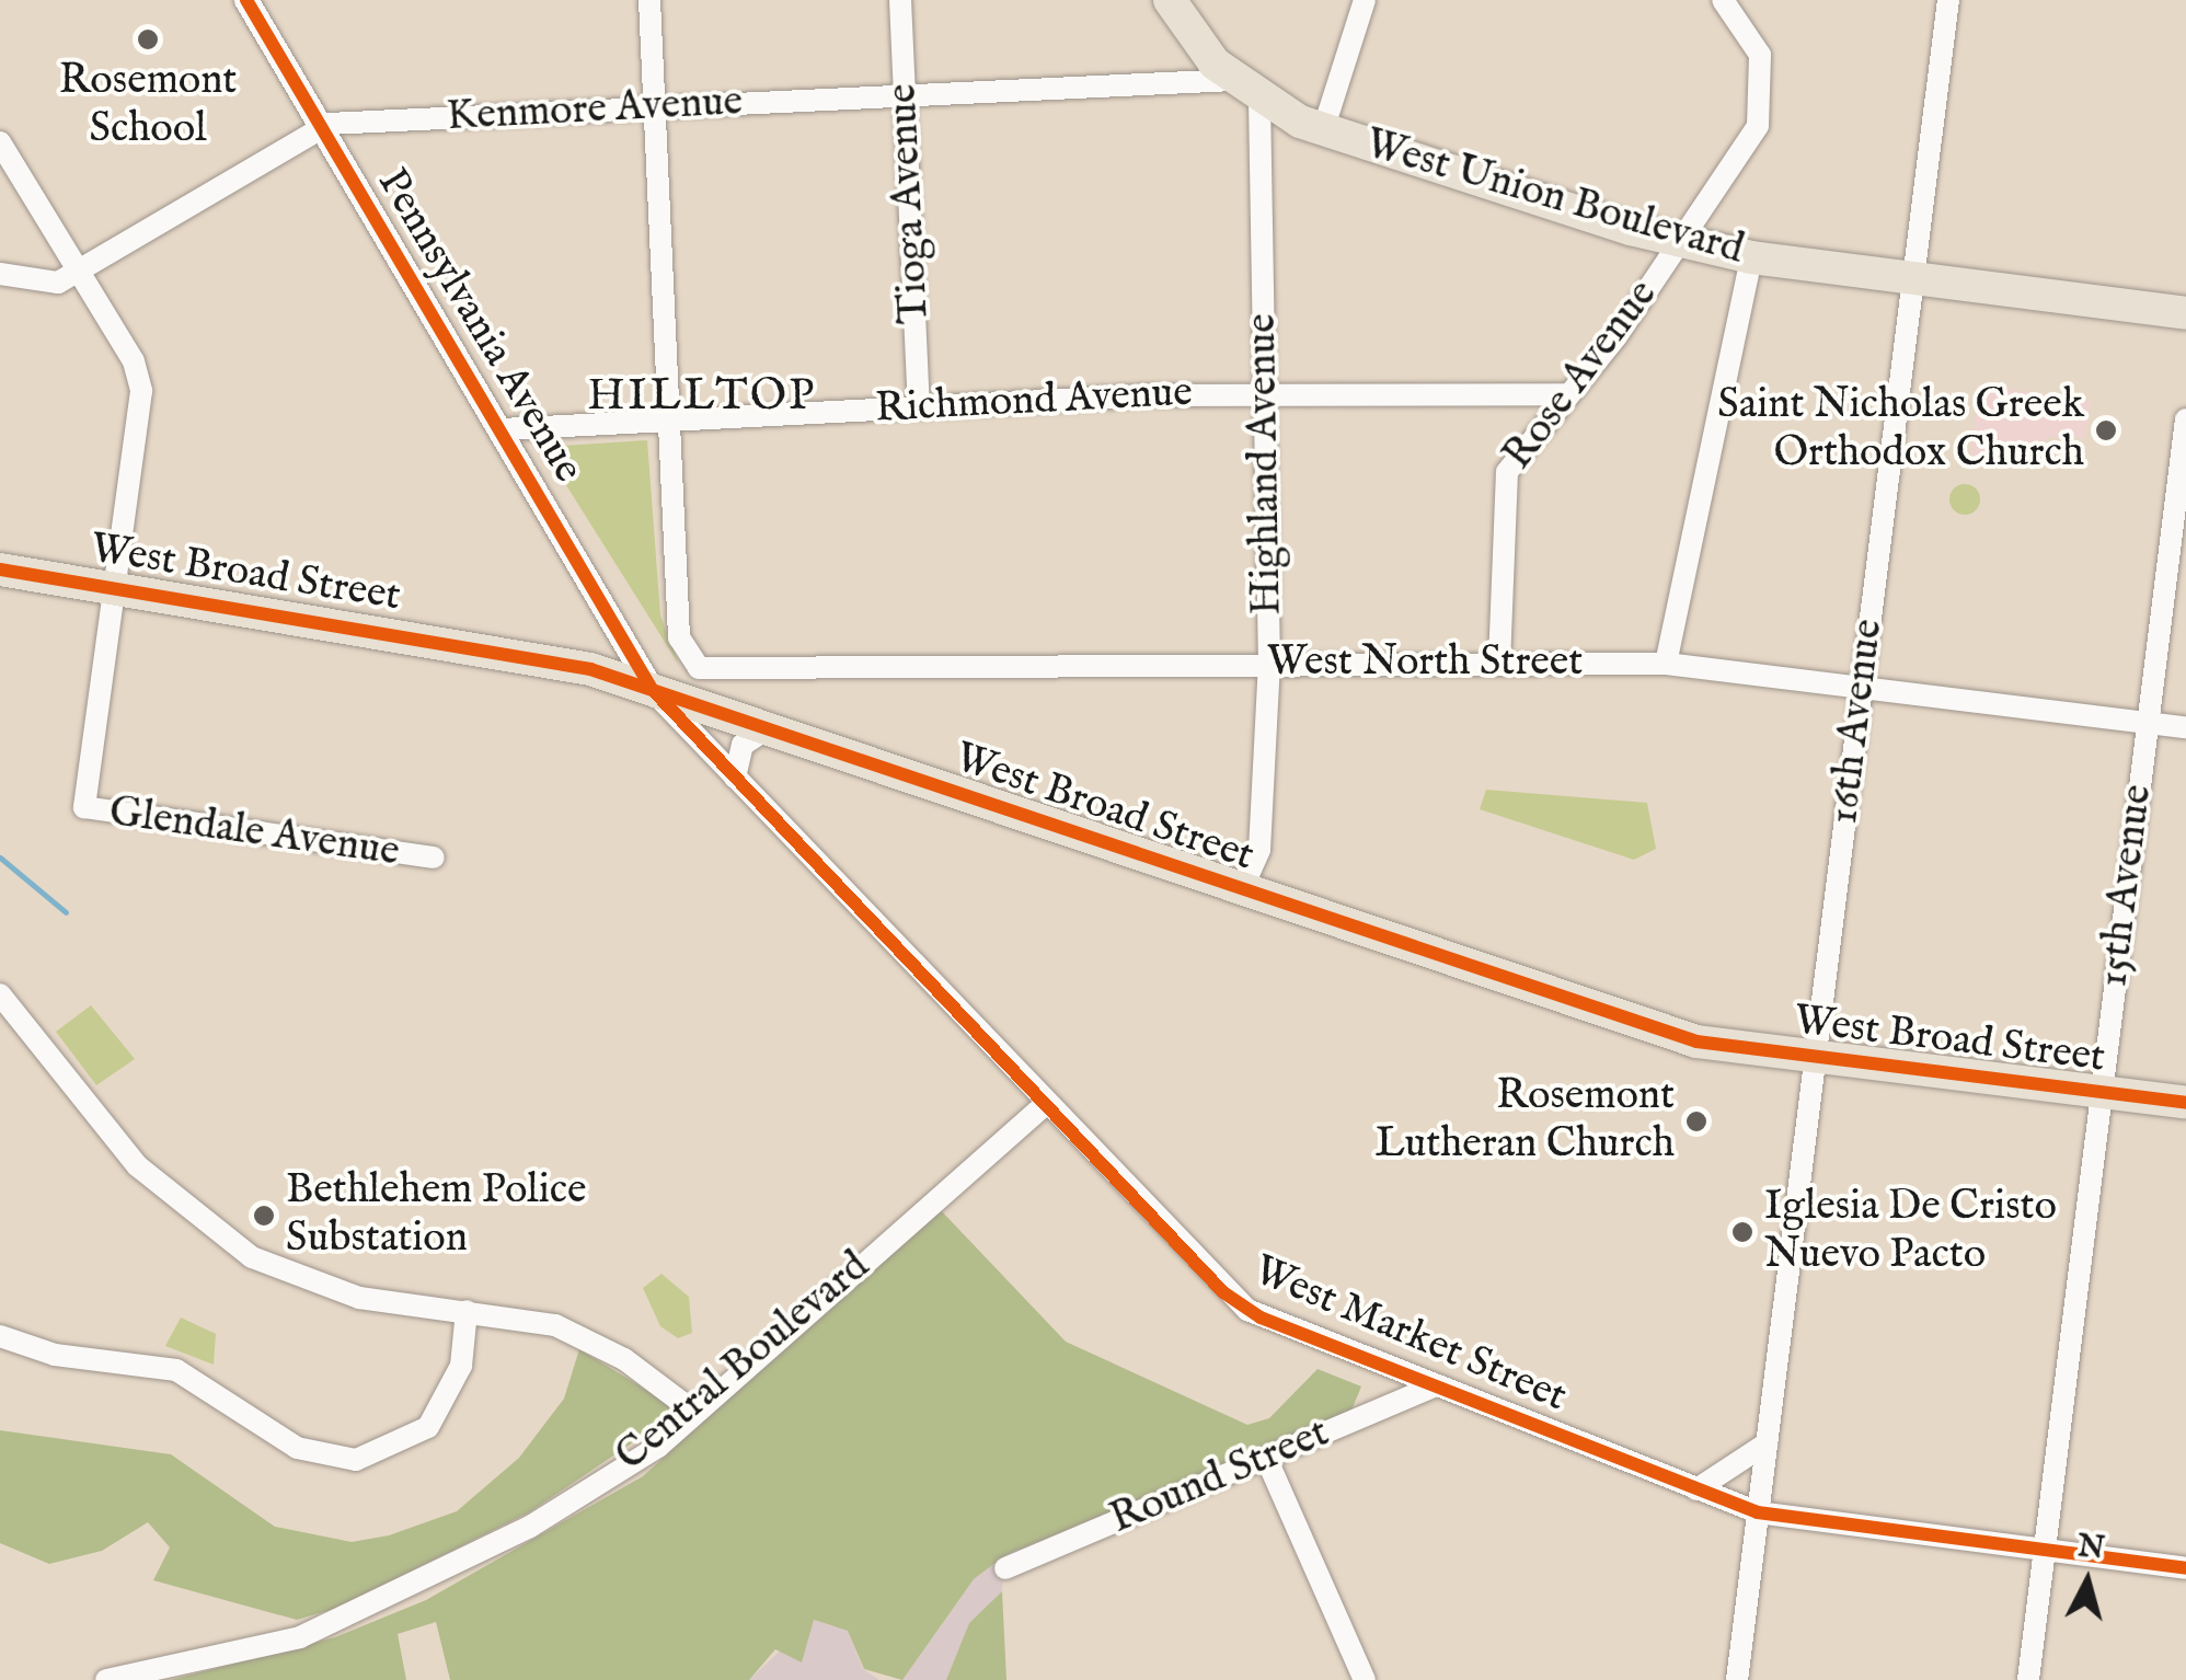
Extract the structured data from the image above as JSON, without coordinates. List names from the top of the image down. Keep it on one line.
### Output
{"streets":{"main road":["West Union Boulevard","West Broad Street"],"street":["Kenmore Avenue","Tioga Avenue","Pennsylvania Avenue","Rose Avenue","Richmond Avenue","Highland Avenue","West North Street","16th Avenue","Glendale Avenue","15th Avenue","West Market Street","Central Boulevard","Round Street"]},"crossings":[["Kenmore Avenue","West Union Boulevard"],["Kenmore Avenue","Tioga Avenue"],["Kenmore Avenue","Pennsylvania Avenue"],["Kenmore Avenue","Highland Avenue"],["West Union Boulevard","Rose Avenue"],["West Union Boulevard","Highland Avenue"],["West Union Boulevard","16th Avenue"],["Tioga Avenue","Richmond Avenue"],["Pennsylvania Avenue","Richmond Avenue"],["Pennsylvania Avenue","West Broad Street"],["Pennsylvania Avenue","West Market Street"],["Rose Avenue","Richmond Avenue"],["Rose Avenue","West North Street"],["Richmond Avenue","Highland Avenue"],["Richmond Avenue","West North Street"],["Highland Avenue","West Broad Street"],["Highland Avenue","West North Street"],["West Broad Street","16th Avenue"],["West Broad Street","Glendale Avenue"],["West Broad Street","15th Avenue"],["West Broad Street","West Market Street"],["West North Street","16th Avenue"],["West North Street","15th Avenue"],["16th Avenue","West Market Street"],["15th Avenue","West Market Street"],["West Market Street","Central Boulevard"],["West Market Street","Round Street"]],"districts":["HILLTOP"],"places":["Rosemont School","Saint Nicholas Greek Orthodox Church","Rosemont Lutheran Church","Bethlehem Police Substation","Iglesia De Cristo Nuevo Pacto"],"north":"top"}
